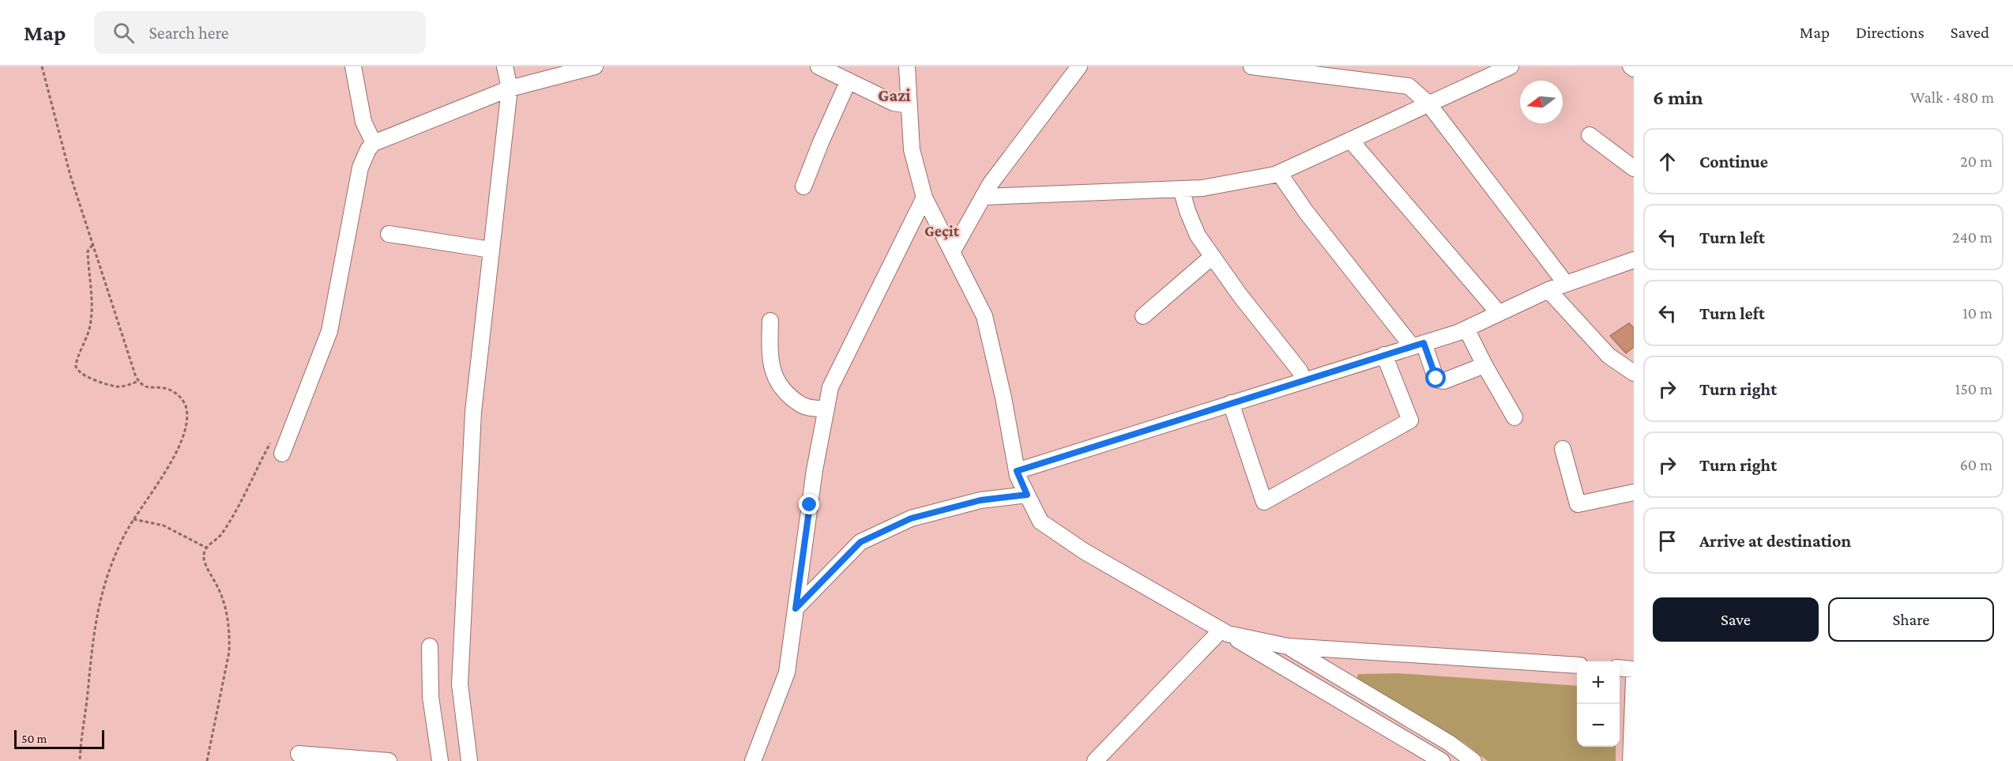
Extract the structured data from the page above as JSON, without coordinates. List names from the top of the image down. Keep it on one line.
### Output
{"districts":["Gazi","Geçit"],"scale_bar":"50 m","north":"left","page":{"header":"Map","search":"Search here","nav":["Map","Directions","Saved"],"heading":["6 min","Walk · 480 m"],"list":[["Continue","20 m"],["Turn left","240 m"],["Turn left","10 m"],["Turn right","150 m"],["Turn right","60 m"],"Arrive at destination"],"buttons":["Save","Share"],"map_buttons":["+","−"],"scale":"50 m"}}
